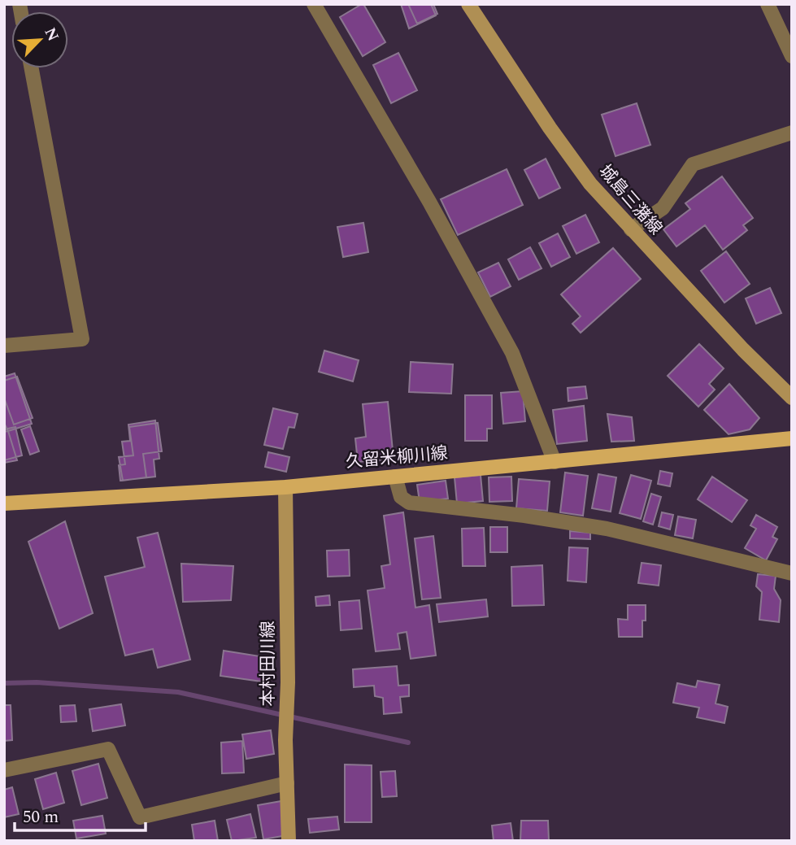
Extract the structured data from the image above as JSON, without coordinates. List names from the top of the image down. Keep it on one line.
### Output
{"streets":{"main road":["城島三潴線","久留米柳川線","本村田川線"]},"crossings":[["久留米柳川線","本村田川線"]],"scale_bar":"50 m","north":"top right"}
